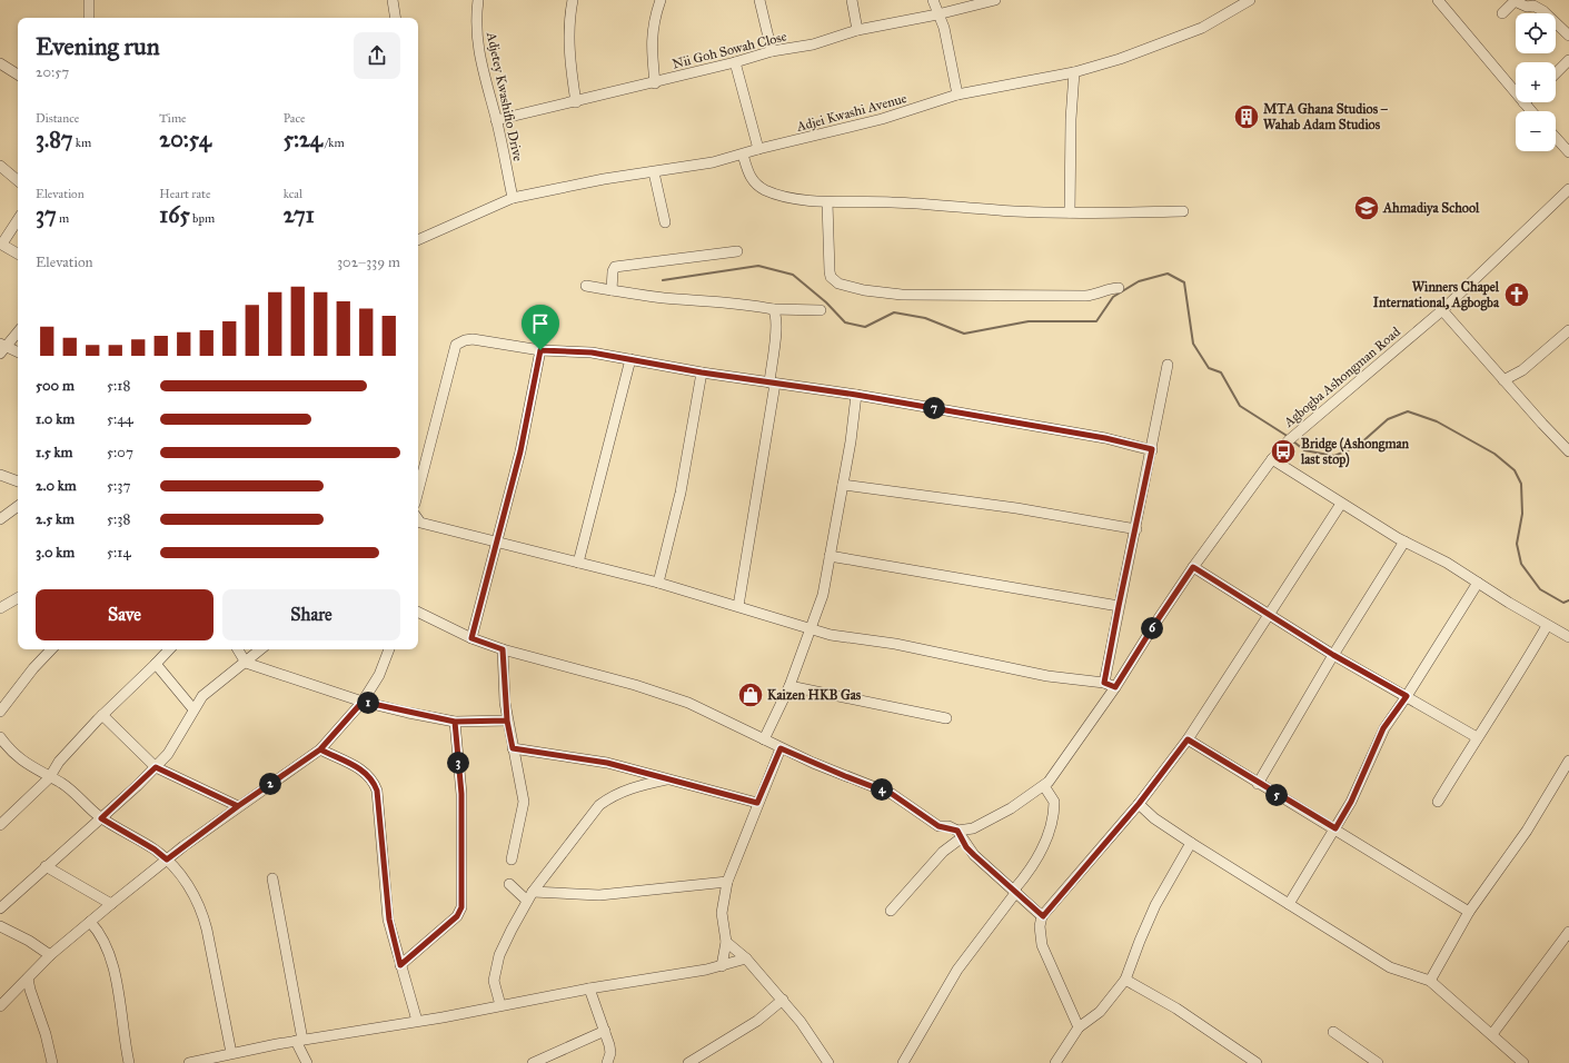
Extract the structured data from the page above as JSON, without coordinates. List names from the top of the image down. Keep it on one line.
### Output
{"streets":{"street":["Nii Goh Sowah Close","Adjetey Kwashifio Drive","Adjei Kwashi Avenue","Agbogba Ashongman Road"]},"crossings":[["Nii Goh Sowah Close","Adjetey Kwashifio Drive"],["Adjetey Kwashifio Drive","Adjei Kwashi Avenue"]],"places":{"building":["MTA Ghana Studios – Wahab Adam Studios"],"school or university":["Ahmadiya School"],"church":["Winners Chapel International, Agbogba"],"bus stop":["Bridge (Ashongman last stop)"],"shop":["Kaizen HKB Gas"]},"page":{"map_buttons":["+","−"],"heading":["Evening run","20:57"],"stats":[["Distance","3.87 km"],["Time","20:54"],["Pace","5:24 /km"],["Elevation","37 m"],["Heart rate","165 bpm"],["kcal","271"]],"chart":["Elevation","302–339 m"],"list":[{"name":"500 m","note":"5:18"},{"name":"1.0 km","note":"5:44"},{"name":"1.5 km","note":"5:07"},{"name":"2.0 km","note":"5:37"},{"name":"2.5 km","note":"5:38"},{"name":"3.0 km","note":"5:14"}],"pins":["7","6","1","3","2","4","5"],"buttons":["Save","Share"]}}
